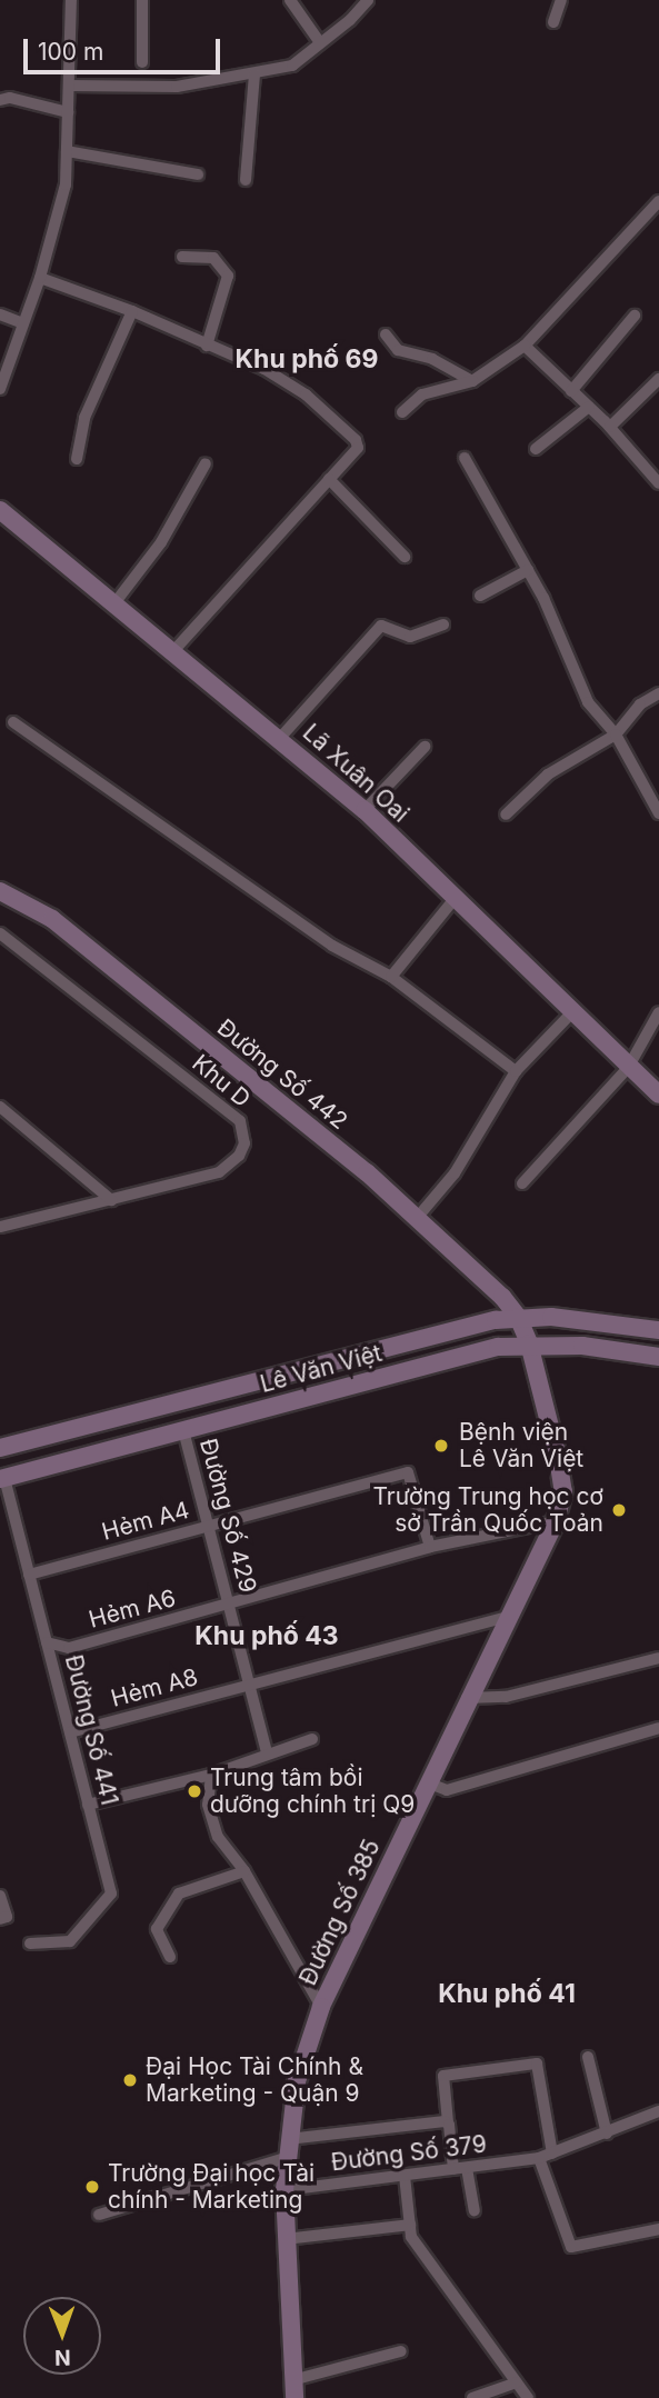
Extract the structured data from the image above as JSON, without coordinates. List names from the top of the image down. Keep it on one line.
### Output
{"streets":{"main road":["Lã Xuân Oai","Đường Số 442","Lê Văn Việt","Đường Số 385"],"street":["Khu D","Đường Số 429","Hẻm A4","Hẻm A6","Hẻm A8","Đường Số 441","Đường Số 379"]},"crossings":[["Đường Số 442","Lê Văn Việt"],["Đường Số 442","Đường Số 385"],["Lê Văn Việt","Đường Số 429"],["Lê Văn Việt","Đường Số 441"],["Lê Văn Việt","Đường Số 385"],["Đường Số 429","Hẻm A4"],["Đường Số 429","Hẻm A6"],["Đường Số 429","Hẻm A8"],["Hẻm A4","Hẻm A6"],["Hẻm A4","Đường Số 441"],["Hẻm A6","Đường Số 441"],["Hẻm A6","Đường Số 385"],["Hẻm A8","Đường Số 441"],["Hẻm A8","Đường Số 385"],["Đường Số 385","Đường Số 379"]],"districts":["Khu phố 69","Khu phố 43","Khu phố 41"],"places":["Bệnh viện Lê Văn Việt","Trường Trung học cơ sở Trần Quốc Toản","Trung tâm bồi dưỡng chính trị Q9","Đại Học Tài Chính & Marketing - Quận 9","Trường Đại học Tài chính - Marketing"],"scale_bar":"100 m","north":"bottom"}
